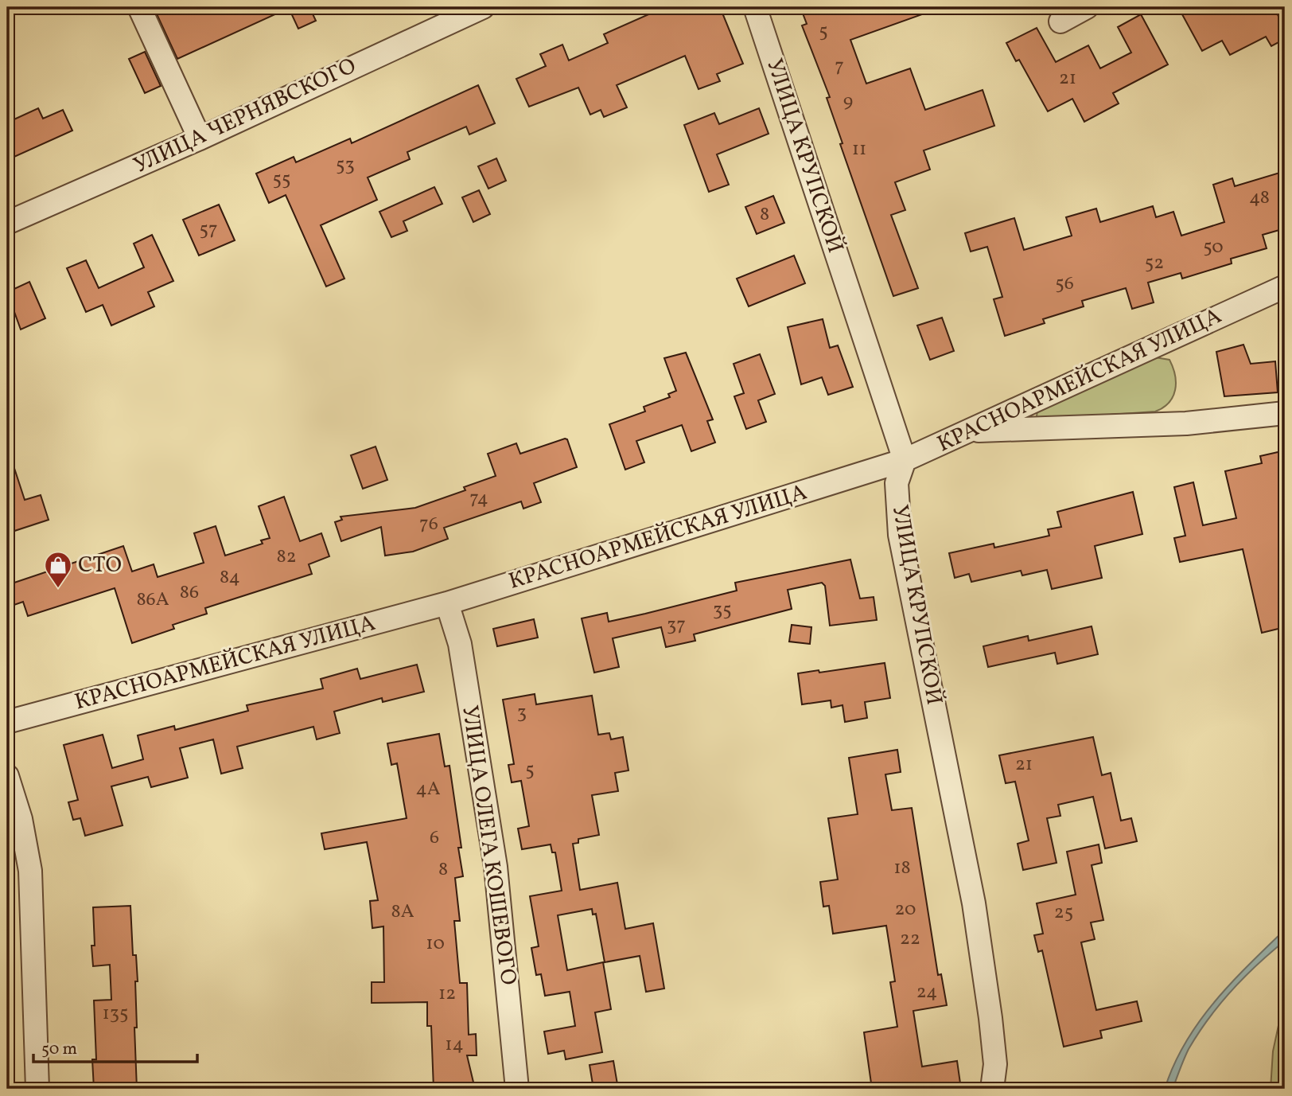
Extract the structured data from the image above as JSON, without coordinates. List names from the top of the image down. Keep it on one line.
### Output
{"streets":{"street":["УЛИЦА ЧЕРНЯВСКОГО","УЛИЦА КРУПСКОЙ","КРАСНОАРМЕЙСКАЯ УЛИЦА","УЛИЦА ОЛЕГА КОШЕВОГО"]},"crossings":[["УЛИЦА КРУПСКОЙ","КРАСНОАРМЕЙСКАЯ УЛИЦА"],["КРАСНОАРМЕЙСКАЯ УЛИЦА","УЛИЦА ОЛЕГА КОШЕВОГО"]],"places":{"shop":["СТО"]},"house_numbers":["5","7","21","9","11","53","55","48","8","57","50","52","56","74","76","82","84","86","86А","35","37","3","21","5","4А","6","18","8","20","8А","25","22","10","24","12","135","14"],"scale_bar":"50 m"}
